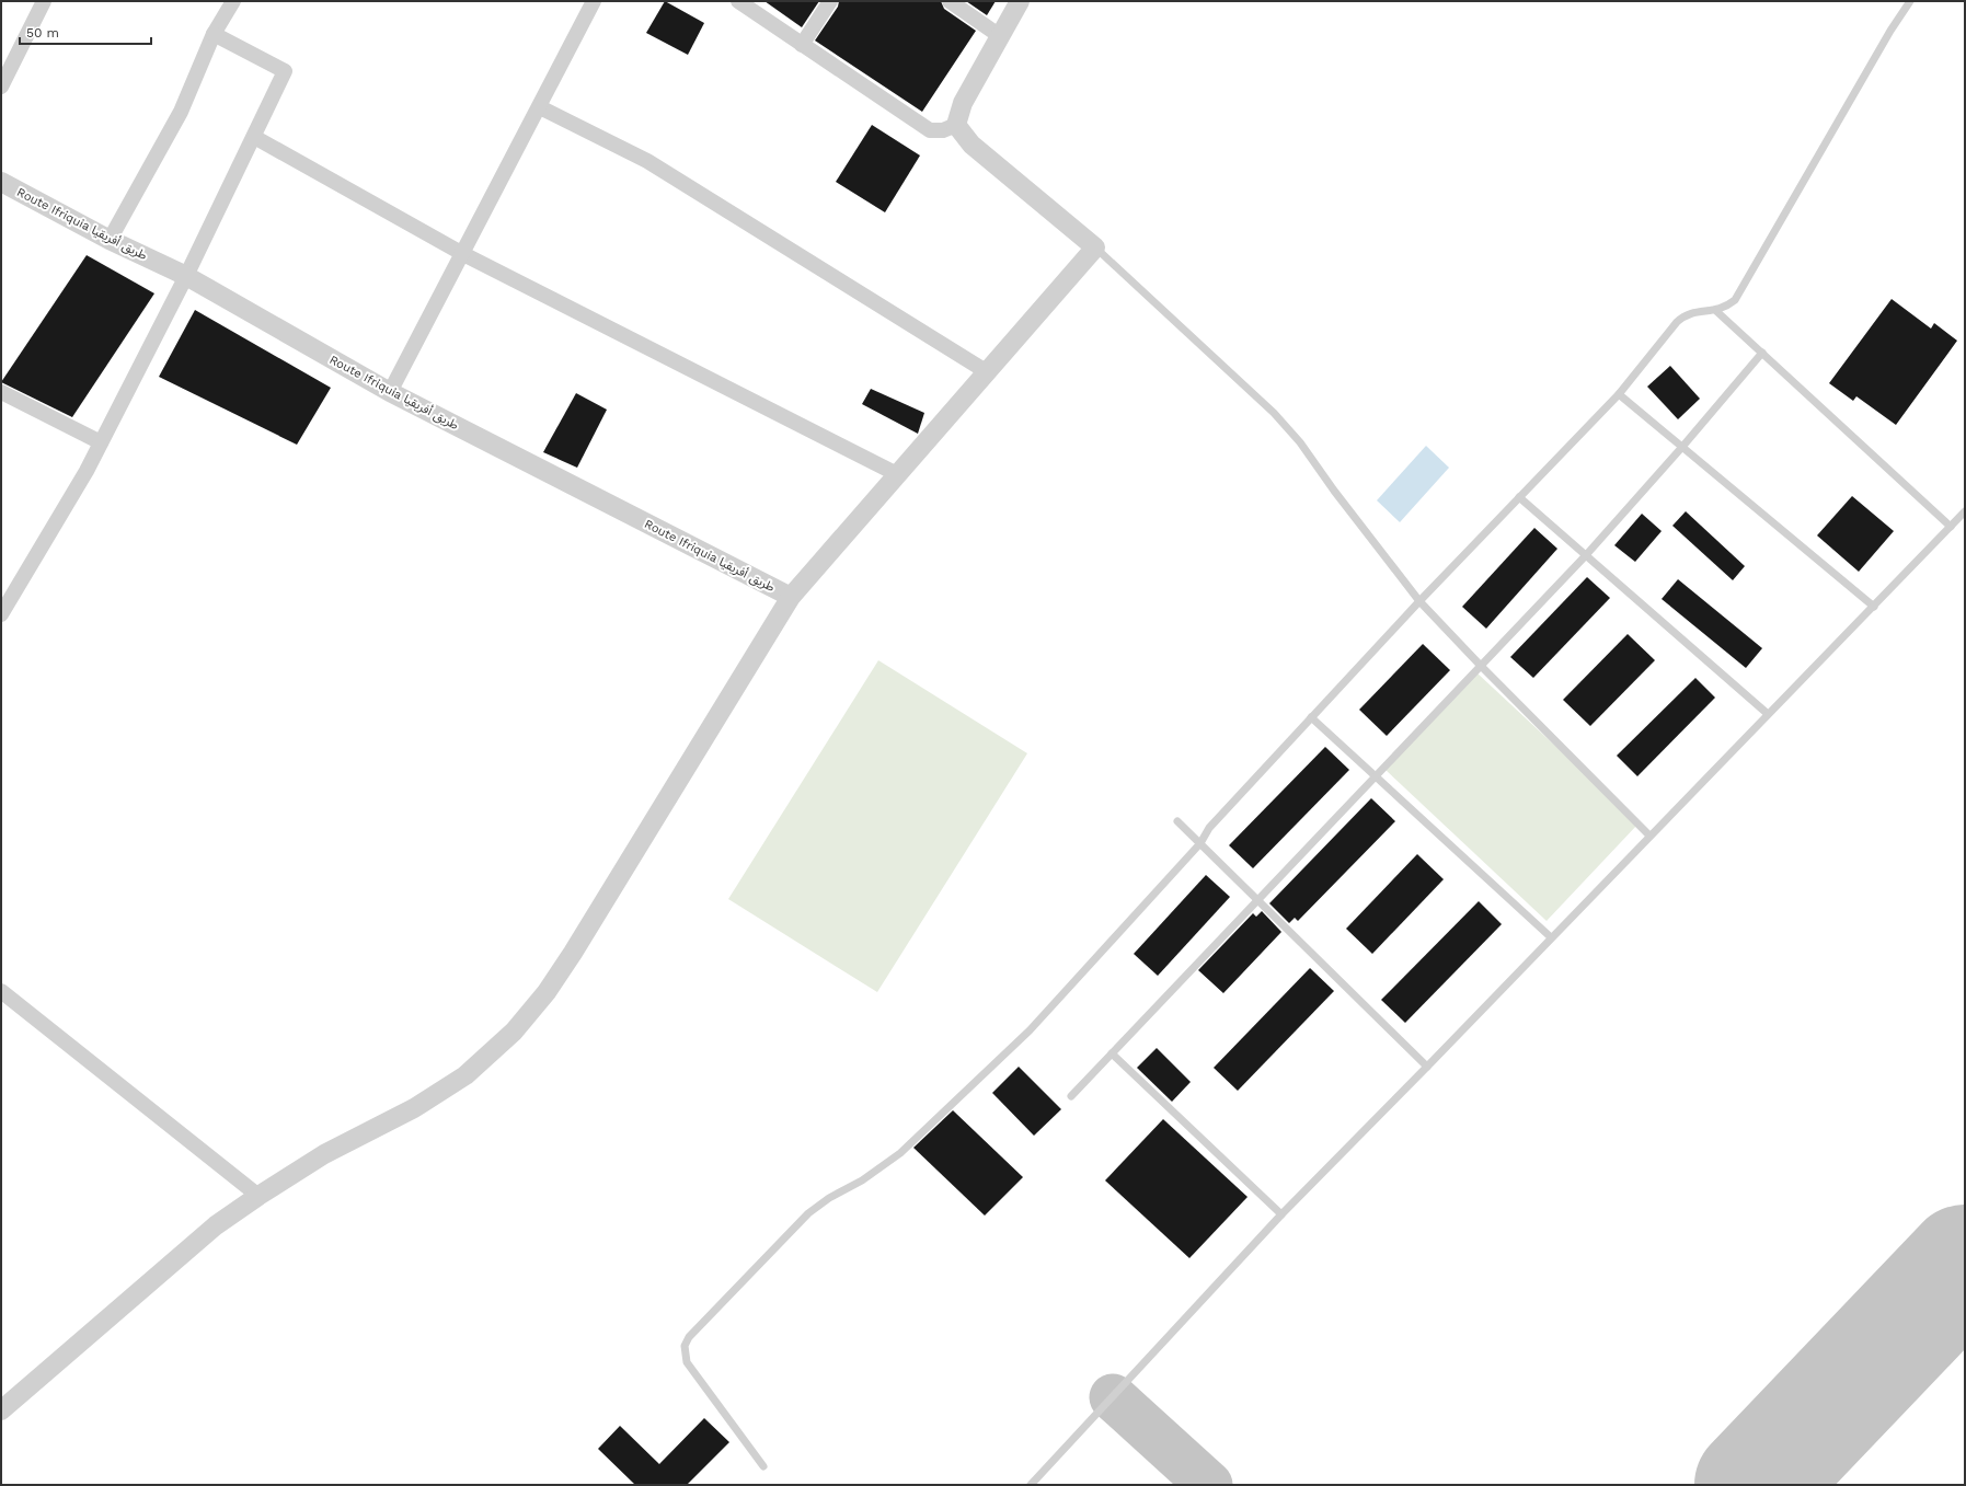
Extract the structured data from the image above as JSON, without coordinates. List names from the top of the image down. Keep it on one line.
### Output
{"streets":{"street":["Route Ifriquia طريق أفريقيا"]},"scale_bar":"50 m"}
